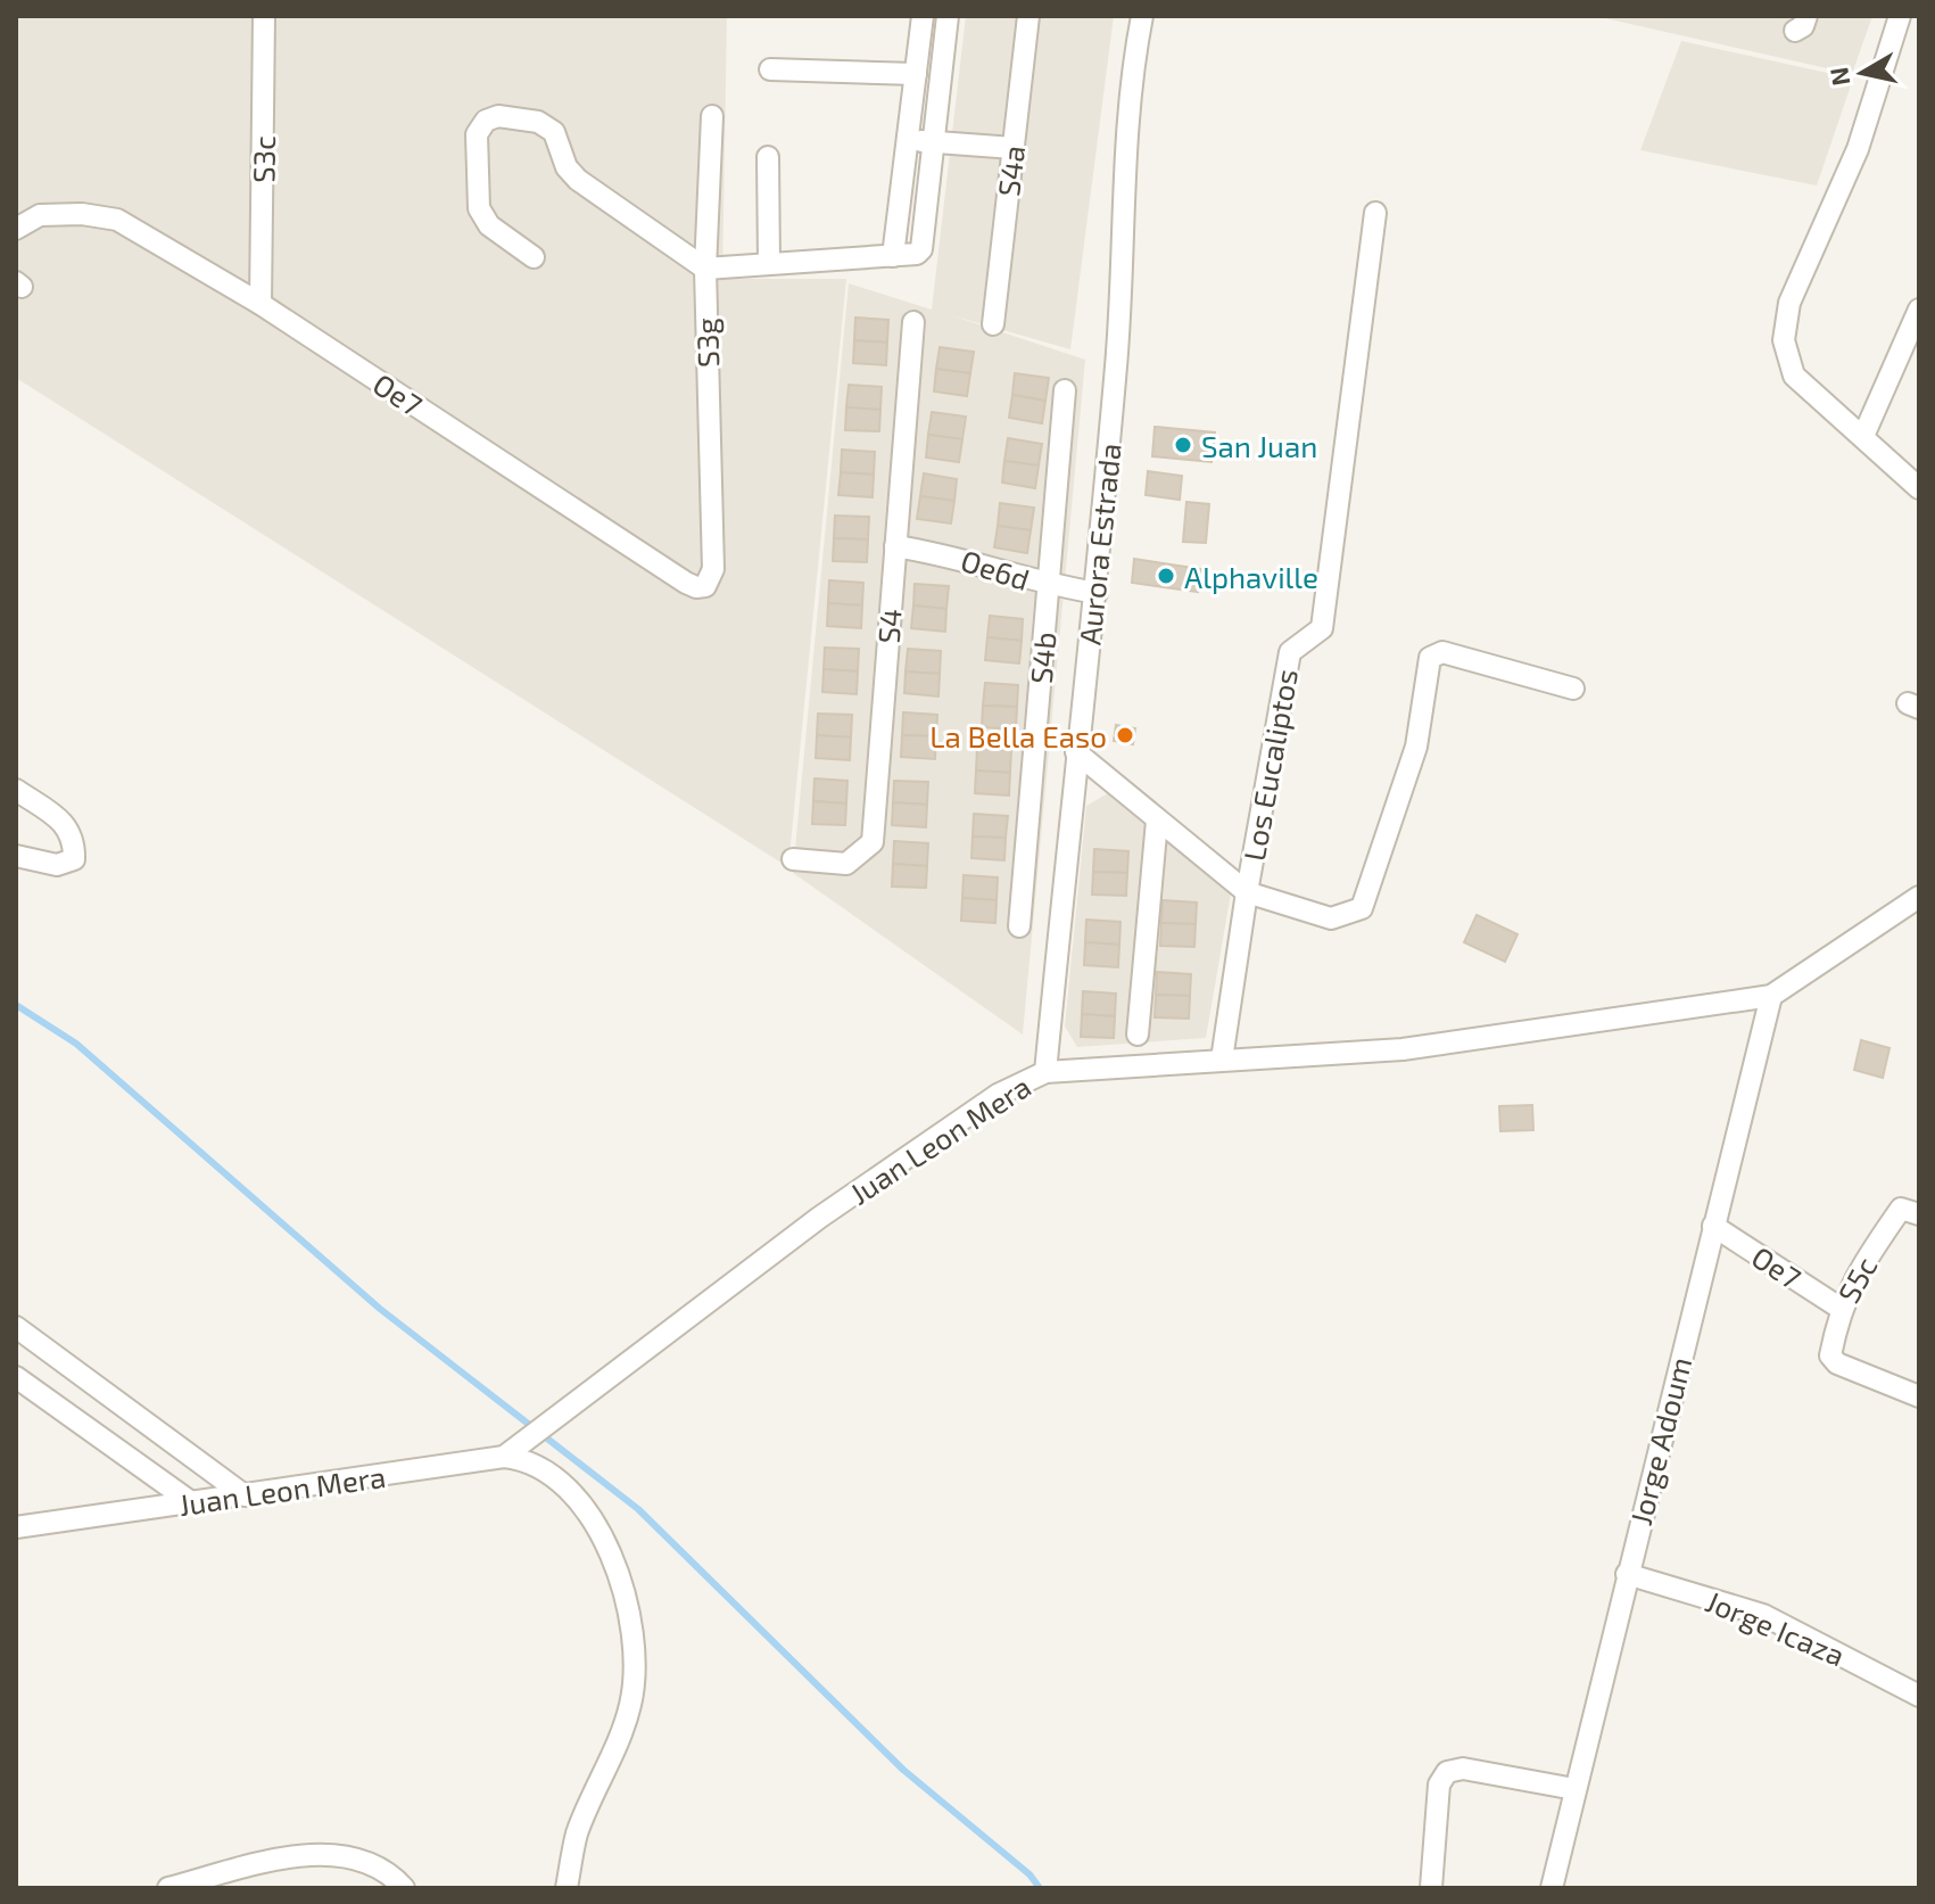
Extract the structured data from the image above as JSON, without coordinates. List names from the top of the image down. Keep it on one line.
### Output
{"streets":{"street":["S3c","S4a","S3g","Oe7","Aurora Estrada","Oe6d","S4","S4b","Los Eucaliptos","Juan Leon Mera","S5c","Jorge Adoum","Jorge Icaza"]},"crossings":[["S3c","Oe7"],["S3g","Oe7"],["Oe7","S5c"],["Oe7","Jorge Adoum"],["Aurora Estrada","Oe6d"],["Aurora Estrada","Juan Leon Mera"],["Oe6d","S4"],["Oe6d","S4b"],["Los Eucaliptos","Juan Leon Mera"],["Juan Leon Mera","Jorge Adoum"],["Jorge Adoum","Jorge Icaza"]],"places":["San Juan","Alphaville","La Bella Easo"],"north":"left"}
